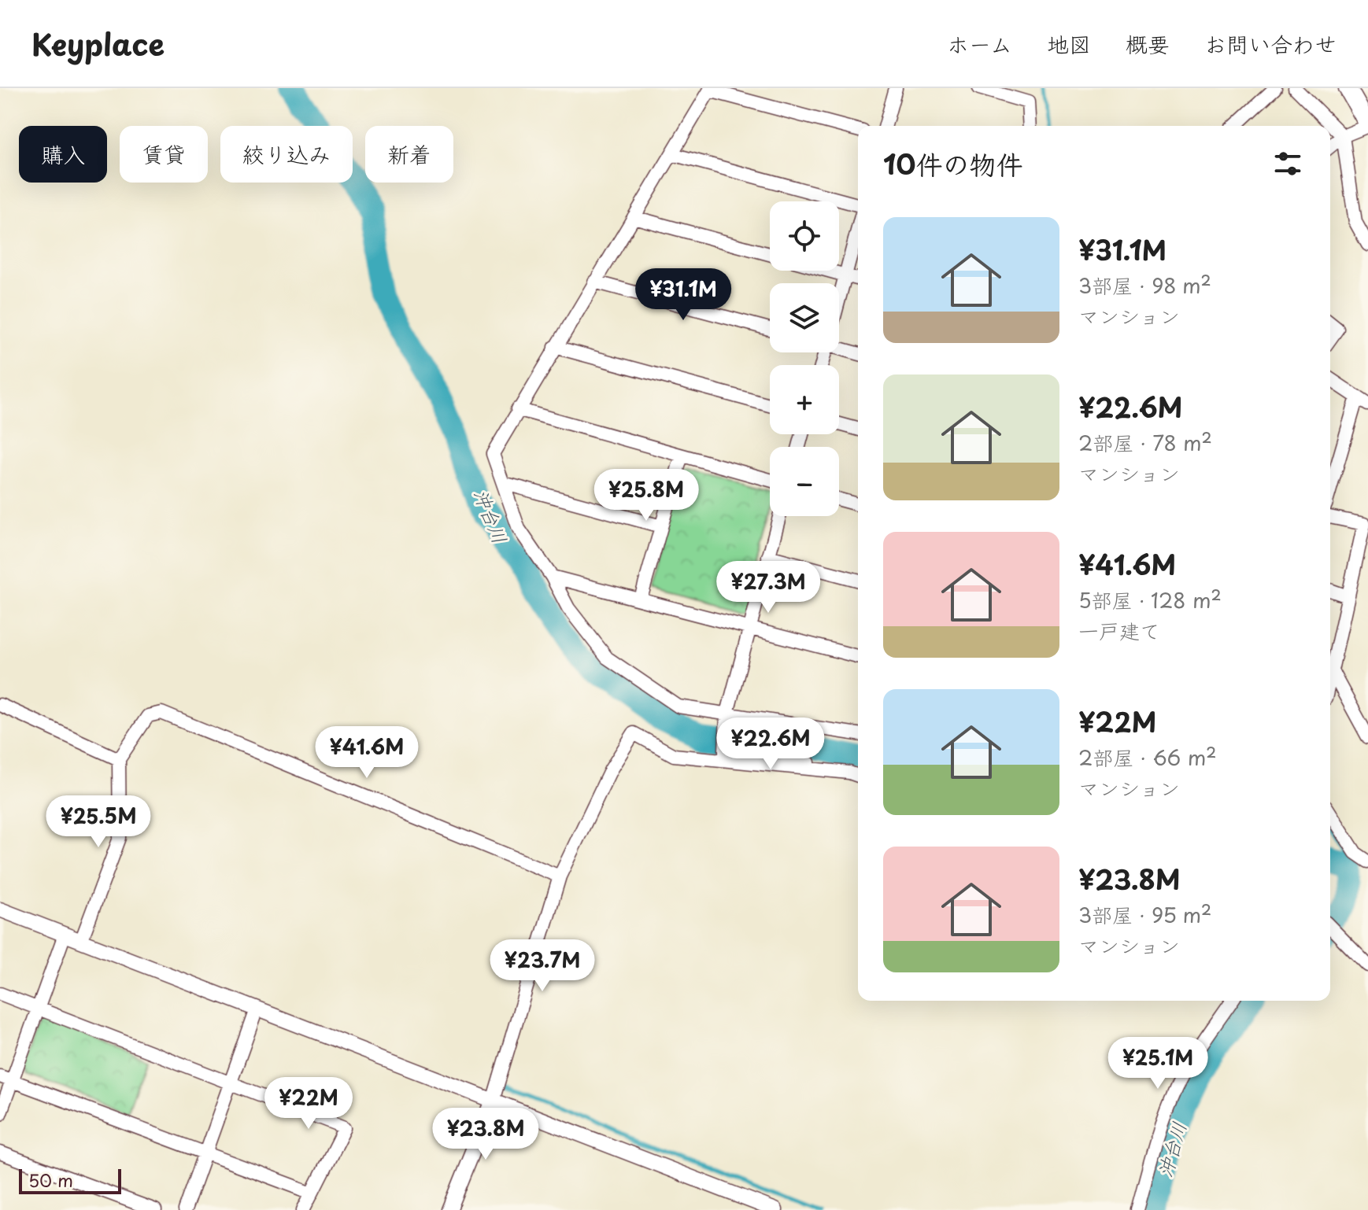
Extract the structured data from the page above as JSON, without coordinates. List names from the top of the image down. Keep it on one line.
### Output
{"water":["沖台川"],"scale_bar":"50 m","page":{"header":"Keyplace","nav":["ホーム","地図","概要","お問い合わせ"],"chip":["購入","賃貸","絞り込み","新着"],"heading":"10件の物件","map_buttons":["+","−"],"list":[{"name":"¥31.1M","note":"3部屋 · 98 m² · マンション"},{"name":"¥22.6M","note":"2部屋 · 78 m² · マンション"},{"name":"¥41.6M","note":"5部屋 · 128 m² · 一戸建て"},{"name":"¥22M","note":"2部屋 · 66 m² · マンション"},{"name":"¥23.8M","note":"3部屋 · 95 m² · マンション"}],"price":["¥31.1M","¥25.8M","¥27.3M","¥22.6M","¥41.6M","¥25.5M","¥23.7M","¥25.1M","¥22M","¥23.8M"],"scale":"50 m"}}
